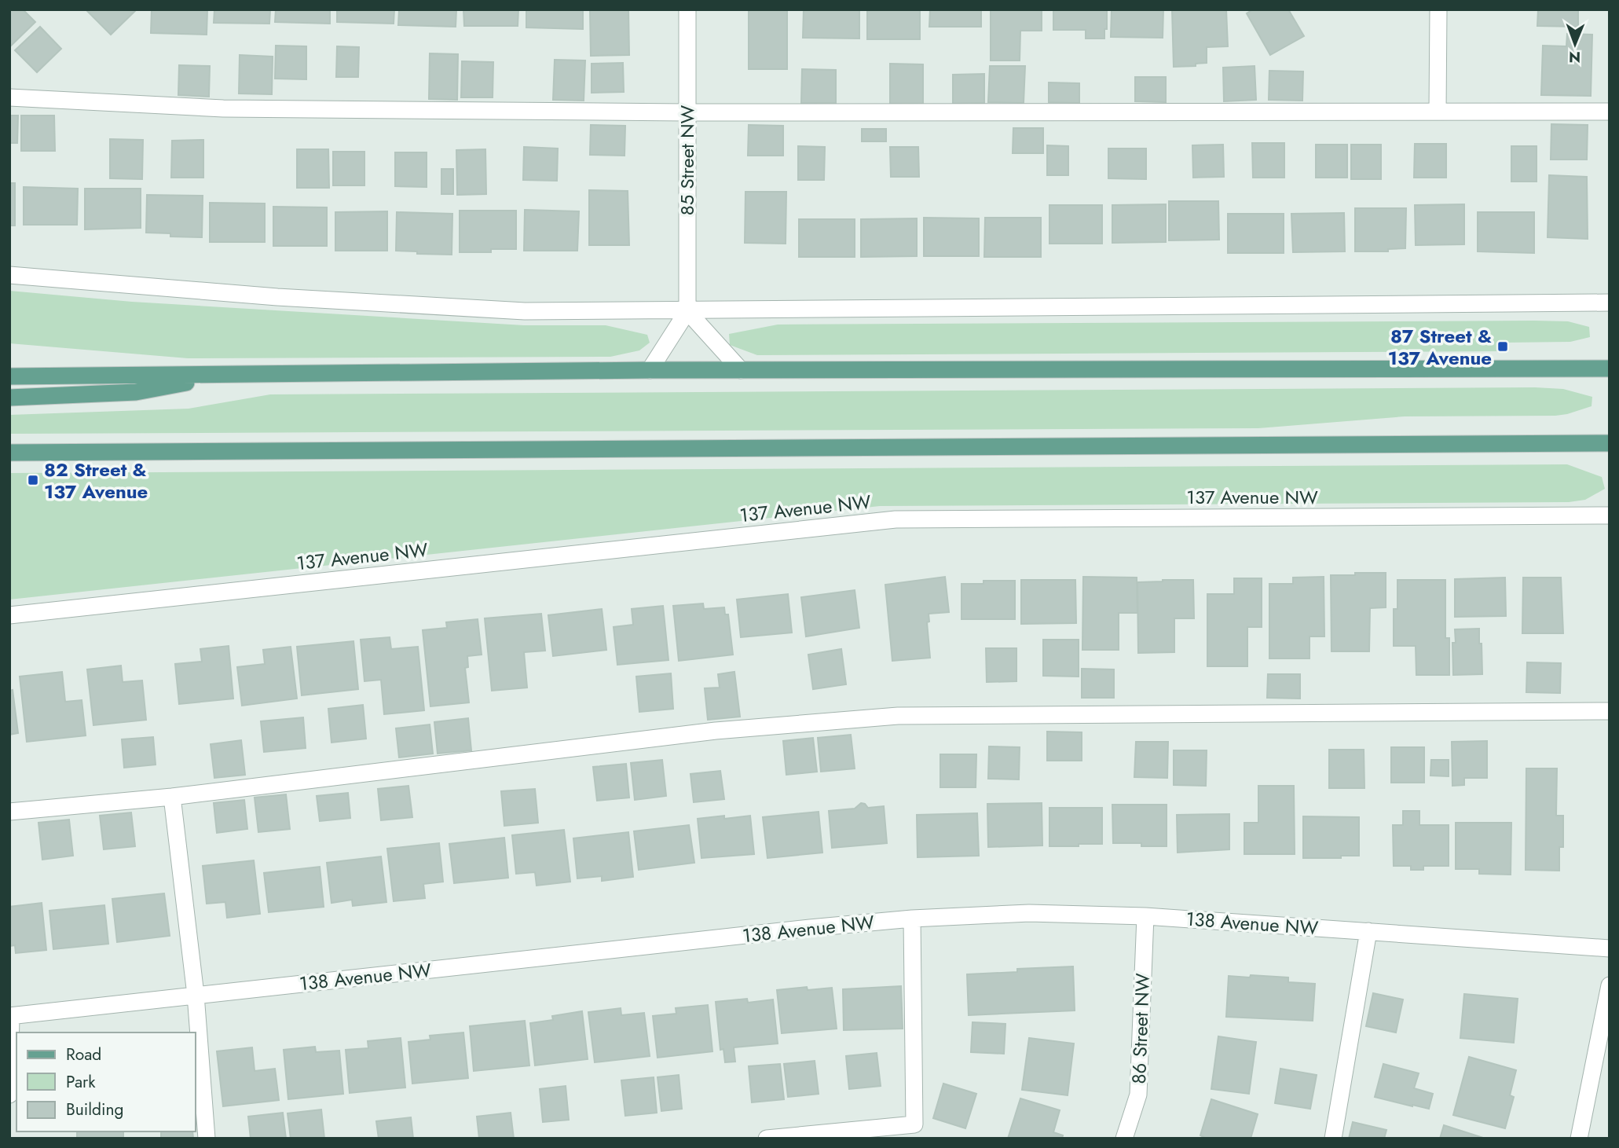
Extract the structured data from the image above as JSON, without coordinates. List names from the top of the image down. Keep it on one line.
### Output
{"streets":{"street":["85 Street NW","137 Avenue NW","138 Avenue NW","86 Street NW"]},"crossings":[["138 Avenue NW","86 Street NW"]],"places":{"transit":["87 Street & 137 Avenue","82 Street & 137 Avenue"]},"legend":["Road","Park","Building"],"north":"bottom"}
